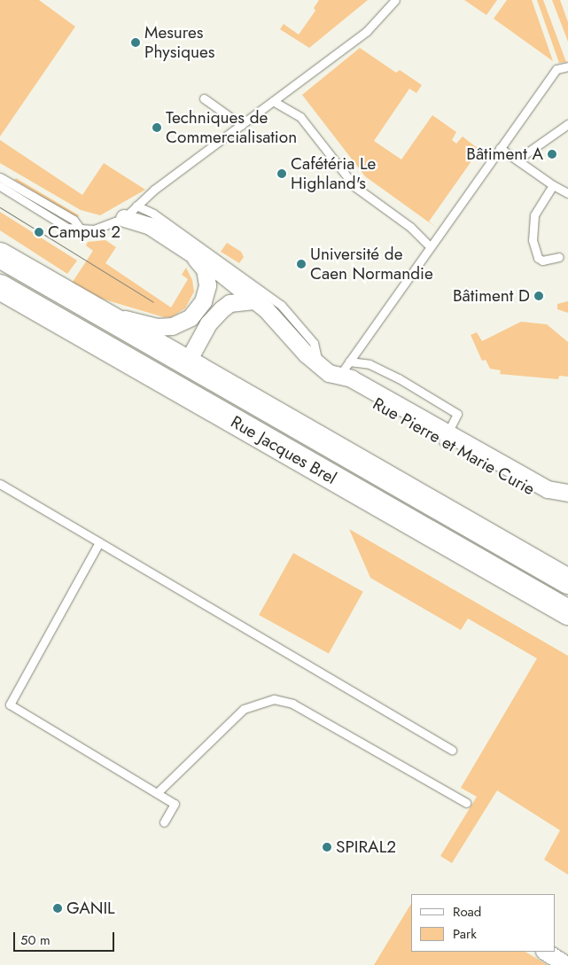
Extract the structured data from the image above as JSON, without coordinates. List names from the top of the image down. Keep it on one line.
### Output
{"streets":{"main road":["Rue Jacques Brel"],"street":["Rue Pierre et Marie Curie"]},"places":["Mesures Physiques","Techniques de Commercialisation","Bâtiment A","Cafétéria Le Highland's","Campus 2","Université de Caen Normandie","Bâtiment D","SPIRAL2","GANIL"],"legend":["Road","Park"],"scale_bar":"50 m"}
